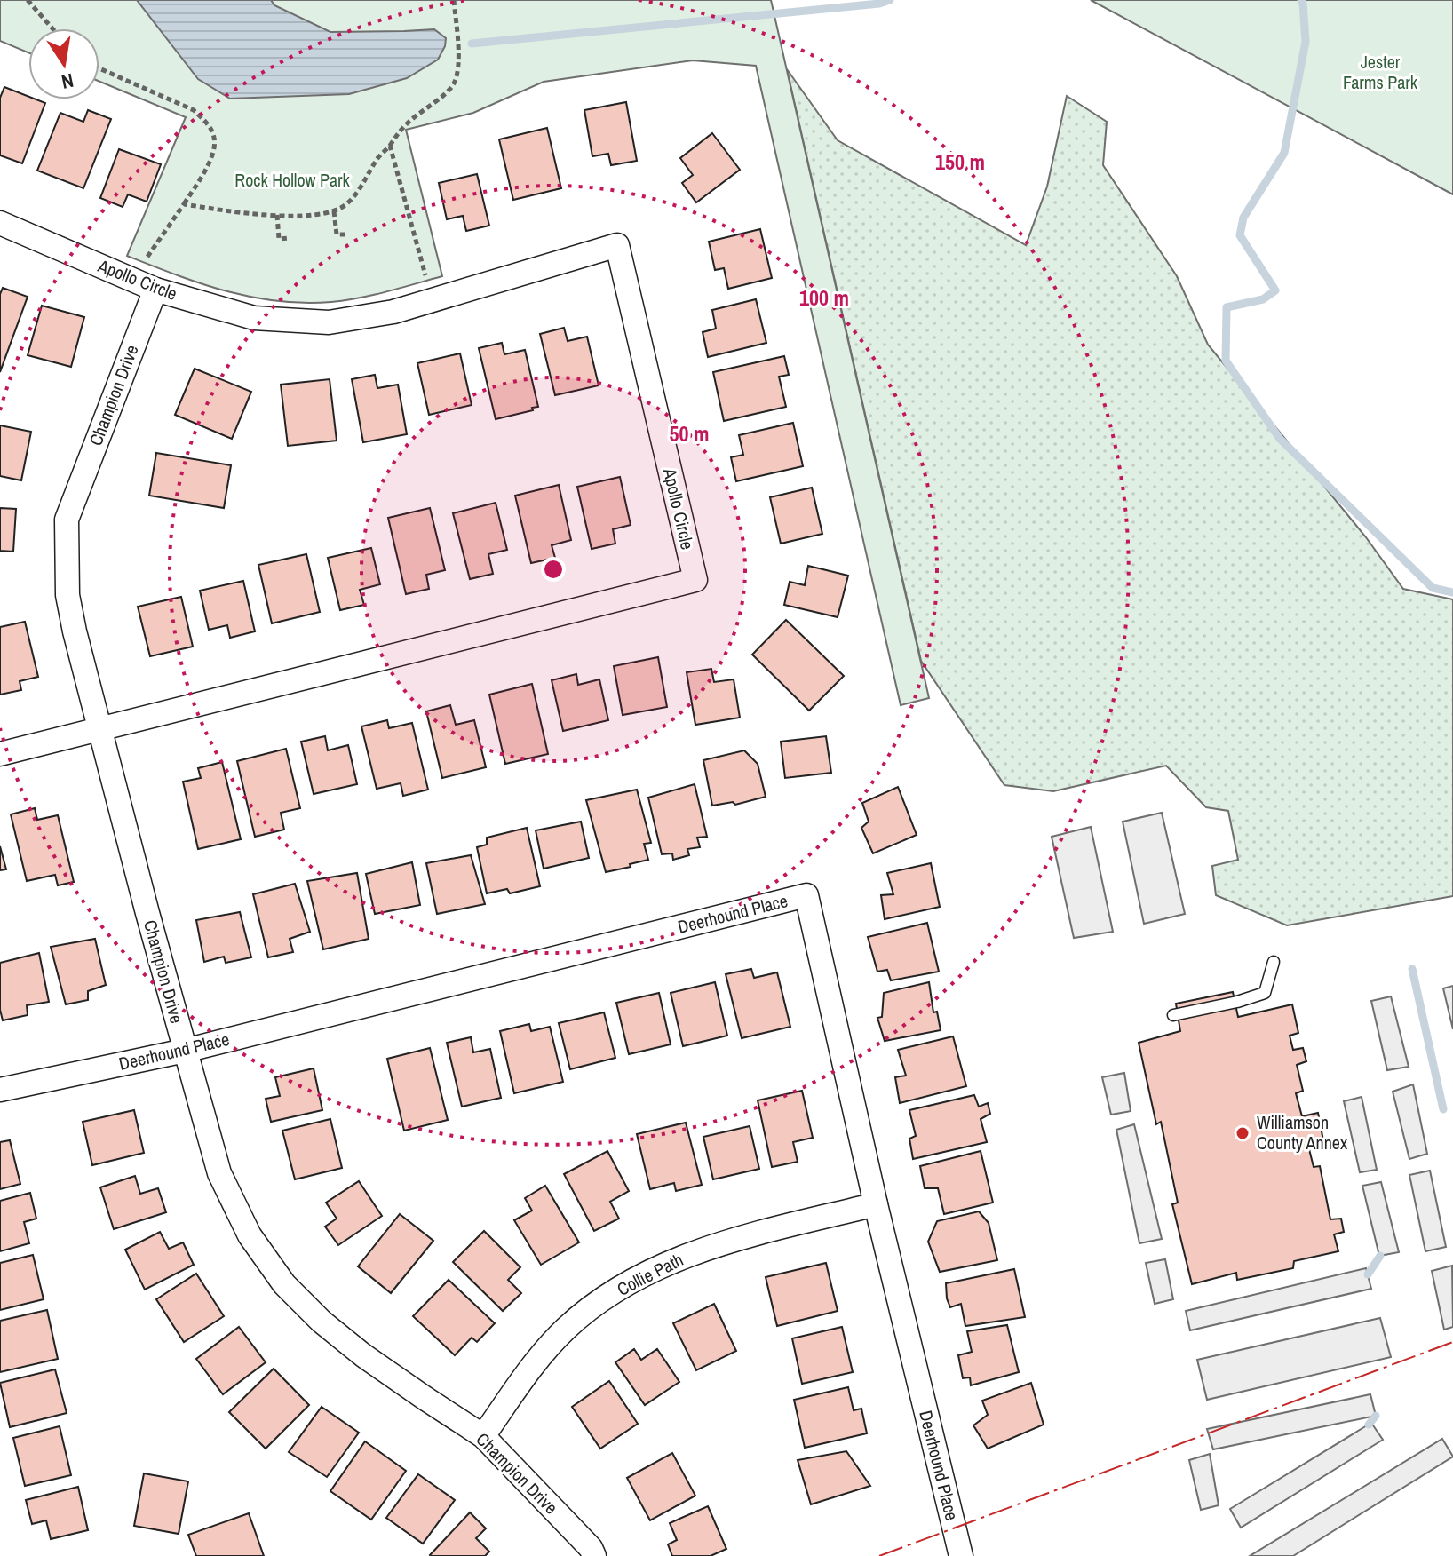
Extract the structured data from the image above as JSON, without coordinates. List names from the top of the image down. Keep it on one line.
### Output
{"streets":{"street":["Apollo Circle","Champion Drive","Deerhound Place","Collie Path"]},"crossings":[["Apollo Circle","Champion Drive"],["Champion Drive","Deerhound Place"],["Champion Drive","Collie Path"],["Deerhound Place","Collie Path"]],"parks":["Jester Farms Park","Rock Hollow Park"],"places":["Williamson County Annex"],"north":"bottom","rings":["150 m","100 m","50 m"]}
